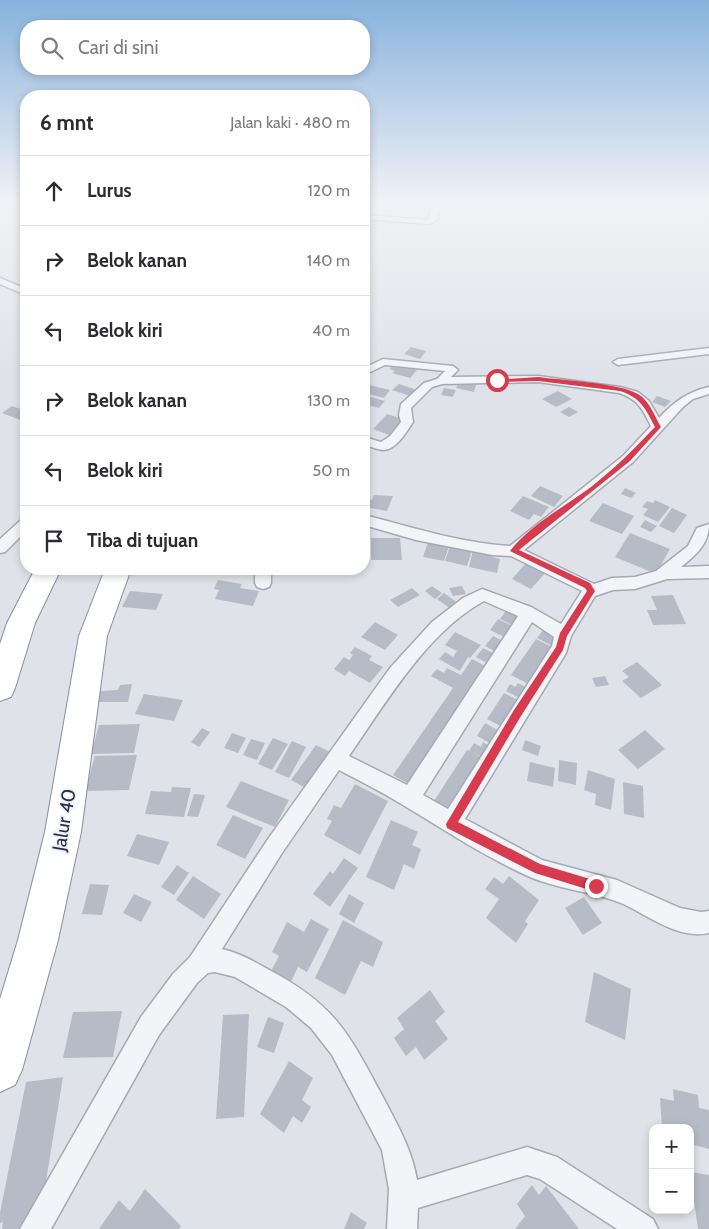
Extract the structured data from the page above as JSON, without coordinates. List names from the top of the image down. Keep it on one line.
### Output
{"streets":{"highway":["Jalur 40"]},"page":{"search":"Cari di sini","heading":["6 mnt","Jalan kaki · 480 m"],"list":[["Lurus","120 m"],["Belok kanan","140 m"],["Belok kiri","40 m"],["Belok kanan","130 m"],["Belok kiri","50 m"],"Tiba di tujuan"],"map_buttons":["+","−"]}}
